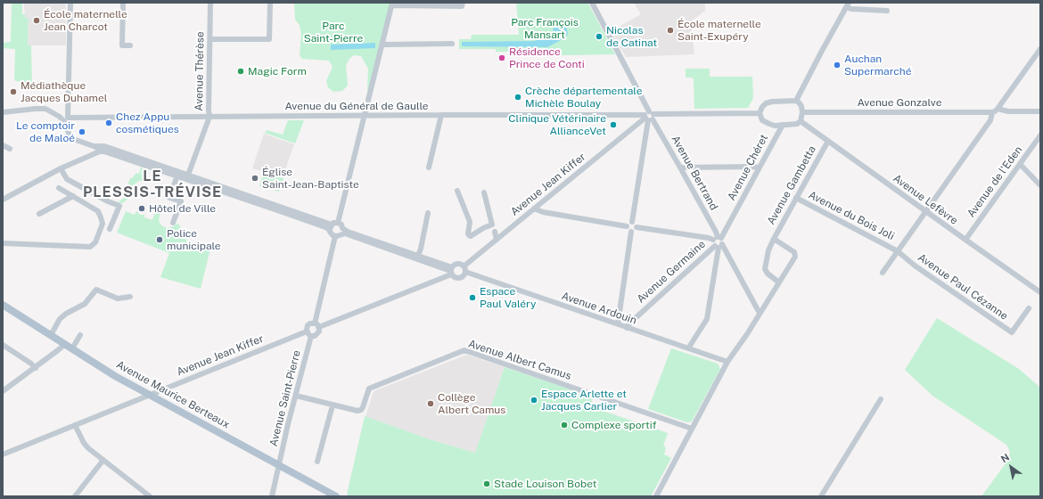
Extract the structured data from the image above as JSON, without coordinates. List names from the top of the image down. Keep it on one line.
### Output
{"streets":{"main road":["Avenue Maurice Berteaux"],"street":["Avenue Thérèse","Avenue Gonzalve","Avenue du Général de Gaulle","Avenue Chéret","Avenue Bertrand","Avenue de l'Eden","Avenue Jean Kiffer","Avenue Gambetta","Avenue Lefèvre","Avenue du Bois Joli","Avenue Germaine","Avenue Paul Cézanne","Avenue Ardouin","Avenue Albert Camus","Avenue Saint-Pierre"]},"crossings":[["Avenue Thérèse","Avenue du Général de Gaulle"],["Avenue du Général de Gaulle","Avenue Bertrand"],["Avenue du Général de Gaulle","Avenue Jean Kiffer"],["Avenue Chéret","Avenue Bertrand"],["Avenue Bertrand","Avenue Jean Kiffer"],["Avenue de l'Eden","Avenue Lefèvre"],["Avenue Jean Kiffer","Avenue Ardouin"],["Avenue Jean Kiffer","Avenue Maurice Berteaux"],["Avenue Jean Kiffer","Avenue Saint-Pierre"],["Avenue Gambetta","Avenue Lefèvre"],["Avenue Gambetta","Avenue du Bois Joli"],["Avenue du Bois Joli","Avenue Paul Cézanne"],["Avenue Germaine","Avenue Ardouin"],["Avenue Albert Camus","Avenue Saint-Pierre"],["Avenue Maurice Berteaux","Avenue Saint-Pierre"]],"districts":["LE PLESSIS-TRÉVISE"],"parks":["Parc François Mansart","Parc Saint-Pierre"],"places":["École maternelle Jean Charcot","École maternelle Saint-Exupéry","Nicolas de Catinat","Résidence Prince de Conti","Auchan Supermarché","Magic Form","Médiathèque Jacques Duhamel","Crèche départementale Michèle Boulay","Chez Appu cosmétiques","Clinique Vétérinaire AllianceVet","Le comptoir de Maloé","Église Saint-Jean-Baptiste","Hôtel de Ville","Police municipale","Espace Paul Valéry","Espace Arlette et Jacques Carlier","Collège Albert Camus","Complexe sportif","Stade Louison Bobet"],"north":"top left"}
